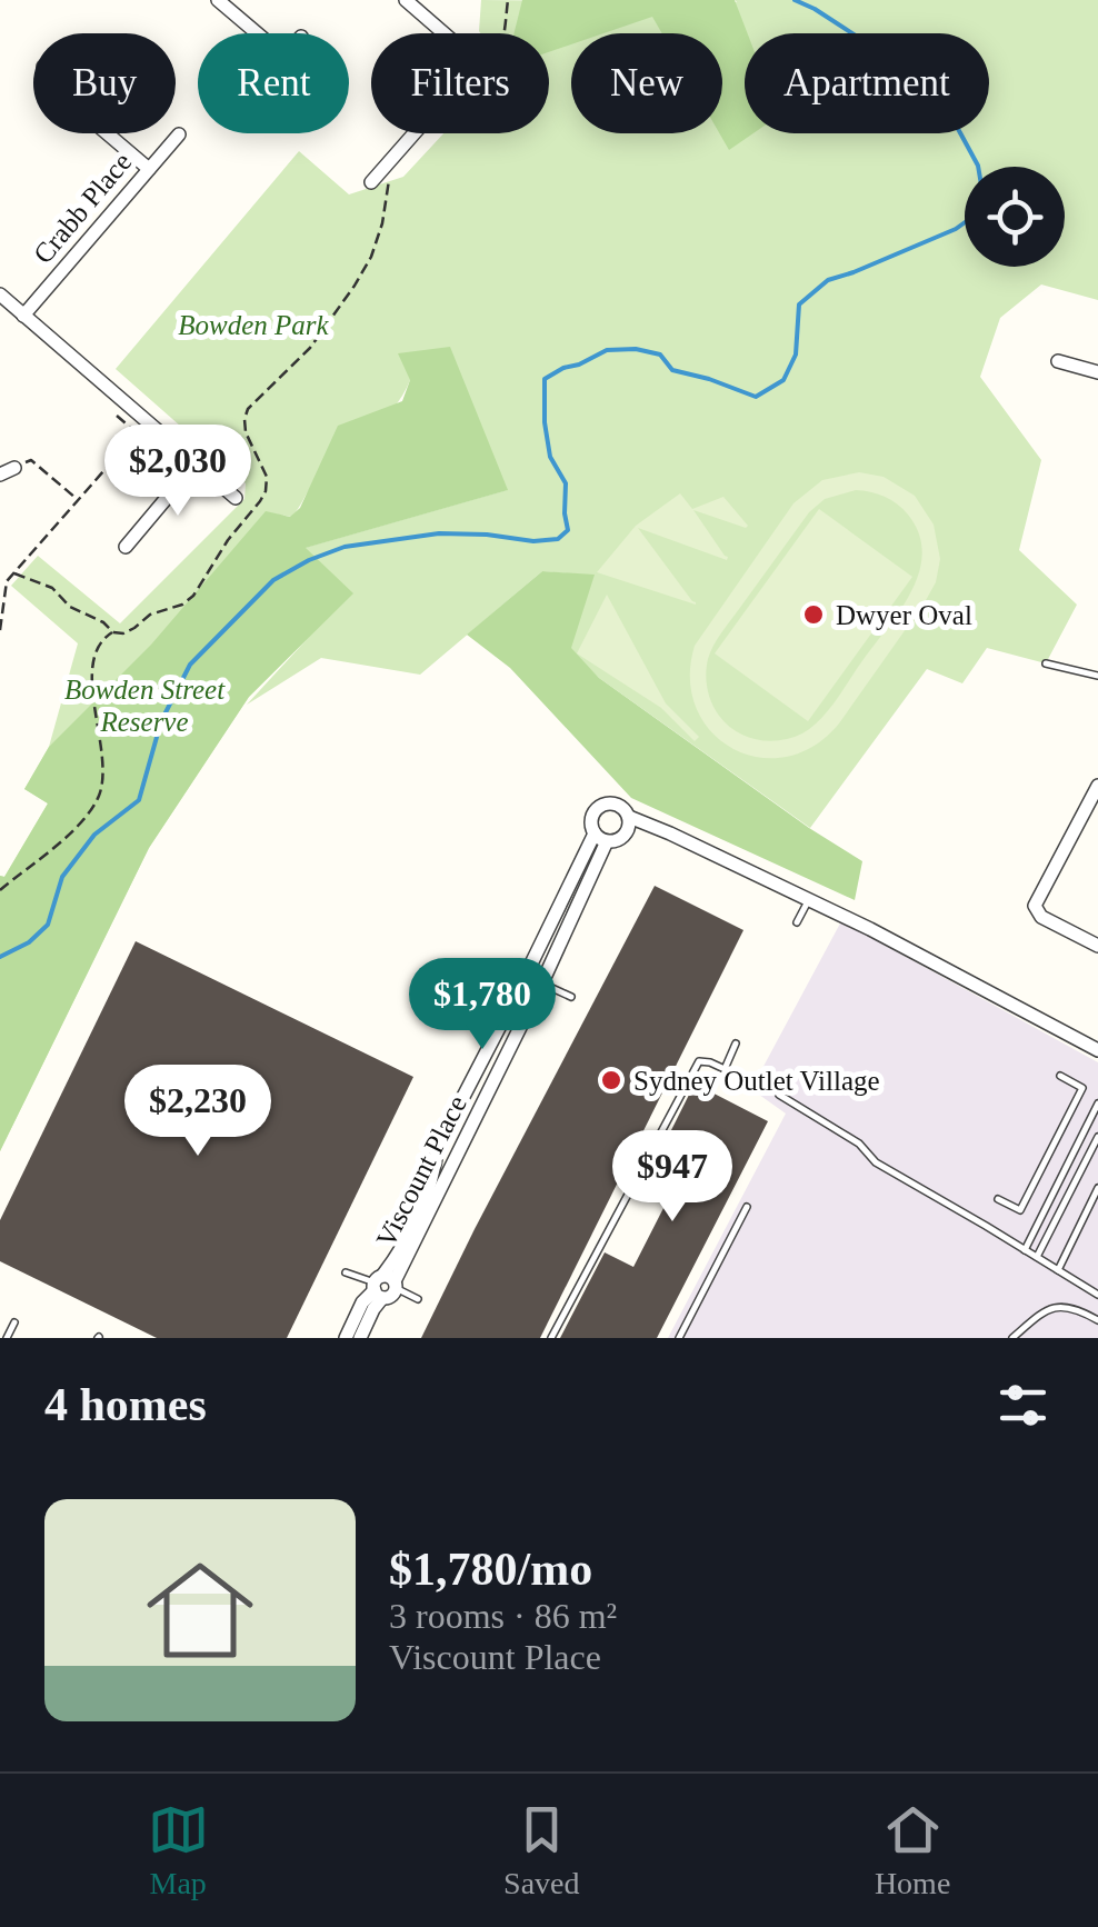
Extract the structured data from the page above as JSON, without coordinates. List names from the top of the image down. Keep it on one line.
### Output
{"streets":{"street":["Crabb Place","Viscount Place"]},"parks":["Bowden Park","Bowden Street Reserve"],"places":["Dwyer Oval","Sydney Outlet Village"],"page":{"chip":["Buy","Rent","Filters","New","Apartment"],"price":["$2,030","$1,780","$2,230","$947"],"heading":"4 homes","list":[{"name":"$1,780/mo","note":"3 rooms · 86 m² · Viscount Place"}],"tabs":["Map","Saved","Home"]}}
